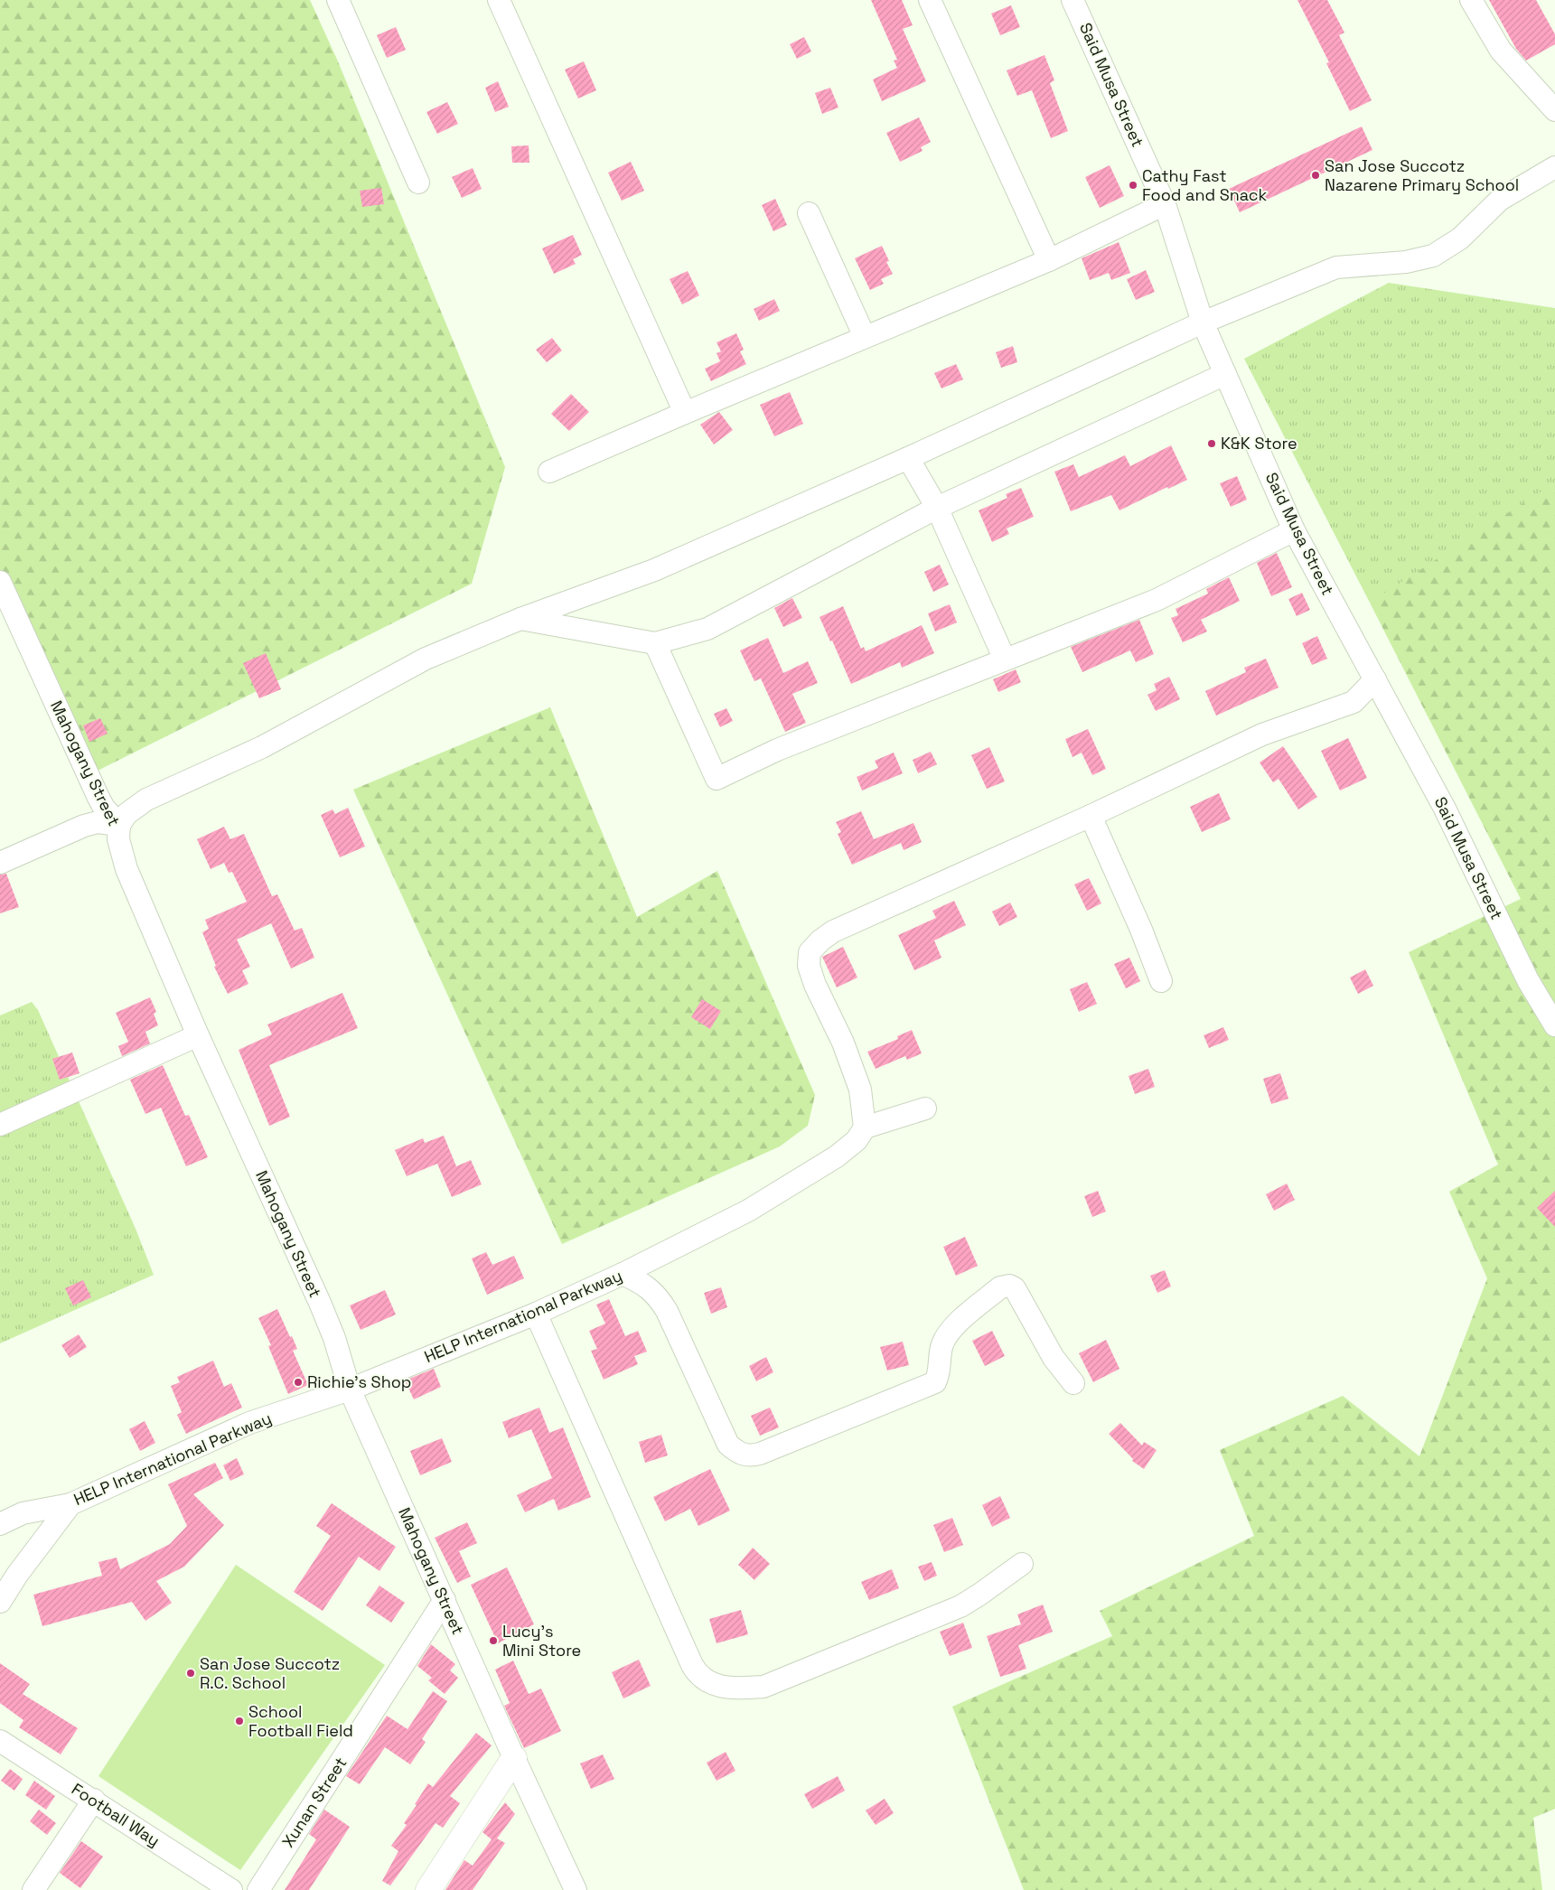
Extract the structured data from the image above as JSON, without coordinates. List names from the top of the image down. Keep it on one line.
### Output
{"streets":{"street":["Said Musa Street","Mahogany Street","HELP International Parkway","Xunan Street","Football Way"]},"crossings":[["Mahogany Street","HELP International Parkway"],["Mahogany Street","Xunan Street"]],"places":["San Jose Succotz Nazarene Primary School","Cathy Fast Food and Snack","K&K Store","Richie's Shop","Lucy's Mini Store","San Jose Succotz R.C. School","School Football Field"]}
